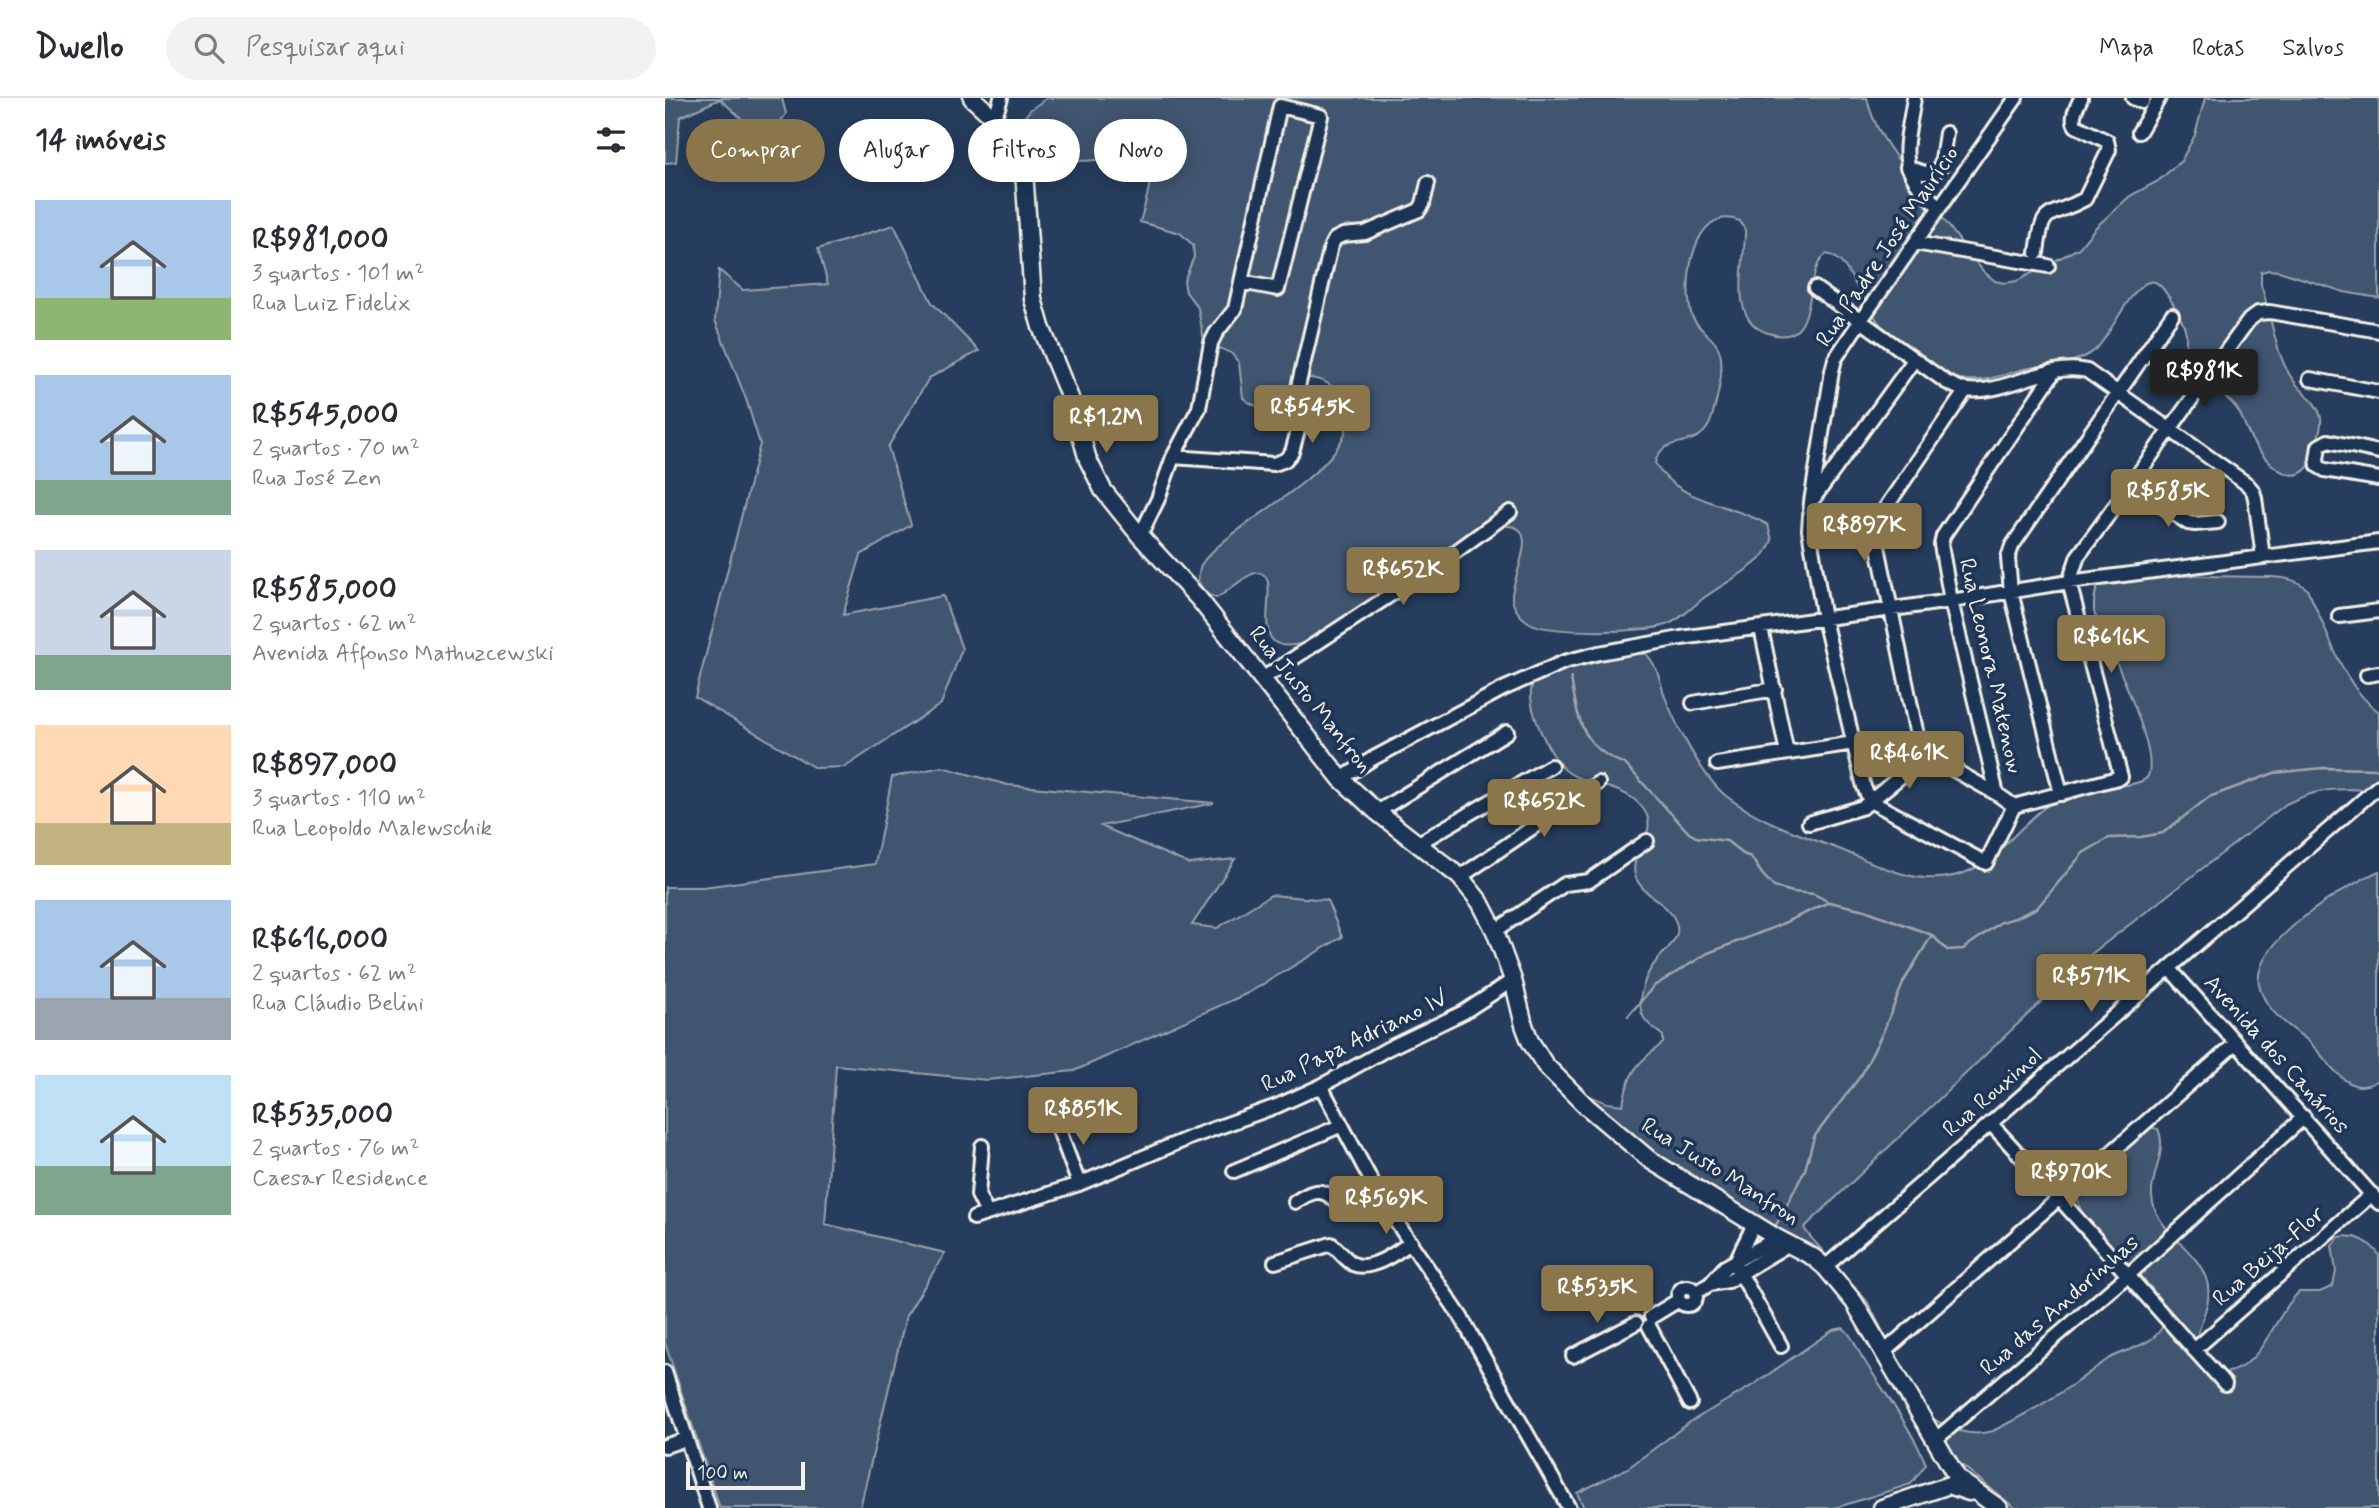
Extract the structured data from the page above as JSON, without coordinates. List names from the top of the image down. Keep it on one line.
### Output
{"streets":{"main road":["Rua Justo Manfron"],"street":["Rua Padre José Maurício","Rua Leonora Matenow","Rua Papa Adriano IV","Avenida dos Canários","Rua Rouxinol","Rua Beija-Flor","Rua das Andorinhas"]},"crossings":[["Rua Justo Manfron","Rua Papa Adriano IV"],["Rua Justo Manfron","Rua Rouxinol"],["Rua Justo Manfron","Rua das Andorinhas"],["Avenida dos Canários","Rua Rouxinol"],["Avenida dos Canários","Rua Beija-Flor"],["Avenida dos Canários","Rua das Andorinhas"]],"scale_bar":"100 m","page":{"header":"Dwello","search":"Pesquisar aqui","nav":["Mapa","Rotas","Salvos"],"heading":"14 imóveis","chip":["Comprar","Alugar","Filtros","Novo"],"list":[{"name":"R$981,000","note":"3 quartos · 101 m² · Rua Luiz Fidelix"},{"name":"R$545,000","note":"2 quartos · 70 m² · Rua José Zen"},{"name":"R$585,000","note":"2 quartos · 62 m² · Avenida Affonso Mathuzcewski"},{"name":"R$897,000","note":"3 quartos · 110 m² · Rua Leopoldo Malewschik"},{"name":"R$616,000","note":"2 quartos · 62 m² · Rua Cláudio Belini"},{"name":"R$535,000","note":"2 quartos · 76 m² · Caesar Residence"}],"price":["R$981K","R$545K","R$1.2M","R$585K","R$897K","R$652K","R$616K","R$461K","R$652K","R$571K","R$851K","R$970K","R$569K","R$535K"],"scale":"100 m"}}
